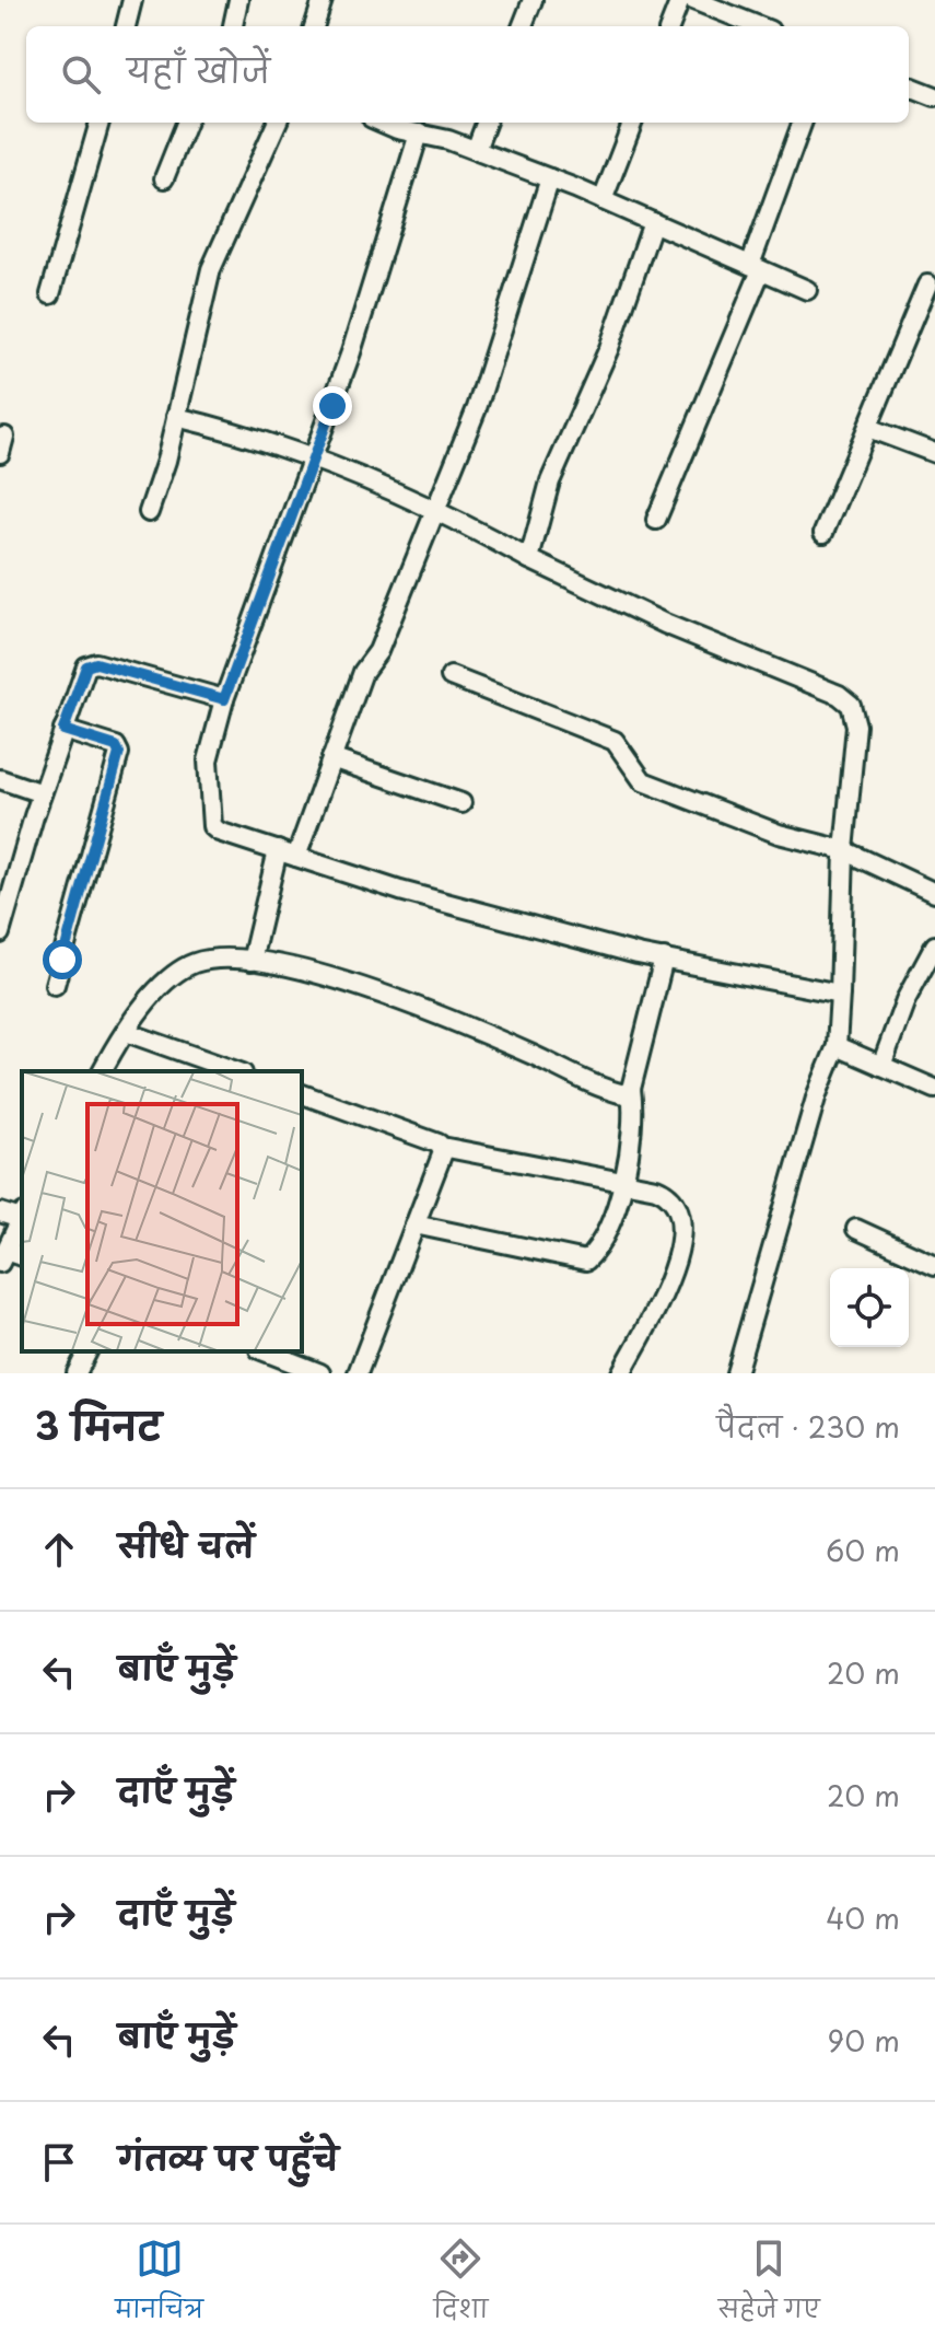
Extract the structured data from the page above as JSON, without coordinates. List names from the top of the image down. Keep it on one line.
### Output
{"page":{"search":"यहाँ खोजें","heading":["3 मिनट","पैदल · 230 m"],"list":[["सीधे चलें","60 m"],["बाएँ मुड़ें","20 m"],["दाएँ मुड़ें","20 m"],["दाएँ मुड़ें","40 m"],["बाएँ मुड़ें","90 m"],"गंतव्य पर पहुँचे"],"nav":["मानचित्र","दिशा","सहेजे गए"]}}
